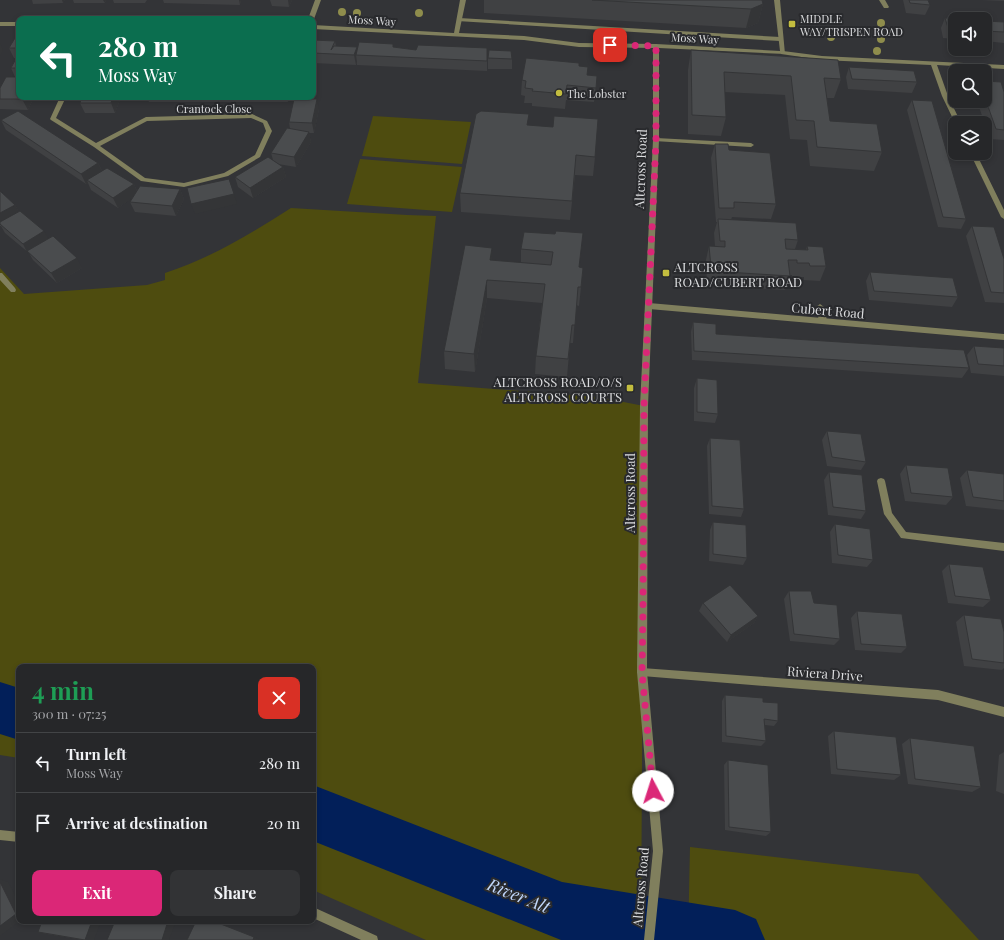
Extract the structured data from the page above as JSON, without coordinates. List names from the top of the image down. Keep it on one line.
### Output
{"streets":{"street":["Moss Way","Crantock Close","Altcross Road","Cubert Road","Riviera Drive"]},"crossings":[["Moss Way","Altcross Road"],["Altcross Road","Cubert Road"],["Altcross Road","Riviera Drive"]],"water":["River Alt"],"places":{"transit":["MIDDLE WAY/TRISPEN ROAD","ALTCROSS ROAD/CUBERT ROAD","ALTCROSS ROAD/O/S ALTCROSS COURTS"],"other":["The Lobster"]},"page":{"turn":["280 m","Moss Way"],"heading":["4 min","300 m · 07:25"],"list":[{"name":"Turn left","note":"Moss Way","value":"280 m"},{"name":"Arrive at destination","value":"20 m"}],"buttons":["Exit","Share"]}}
